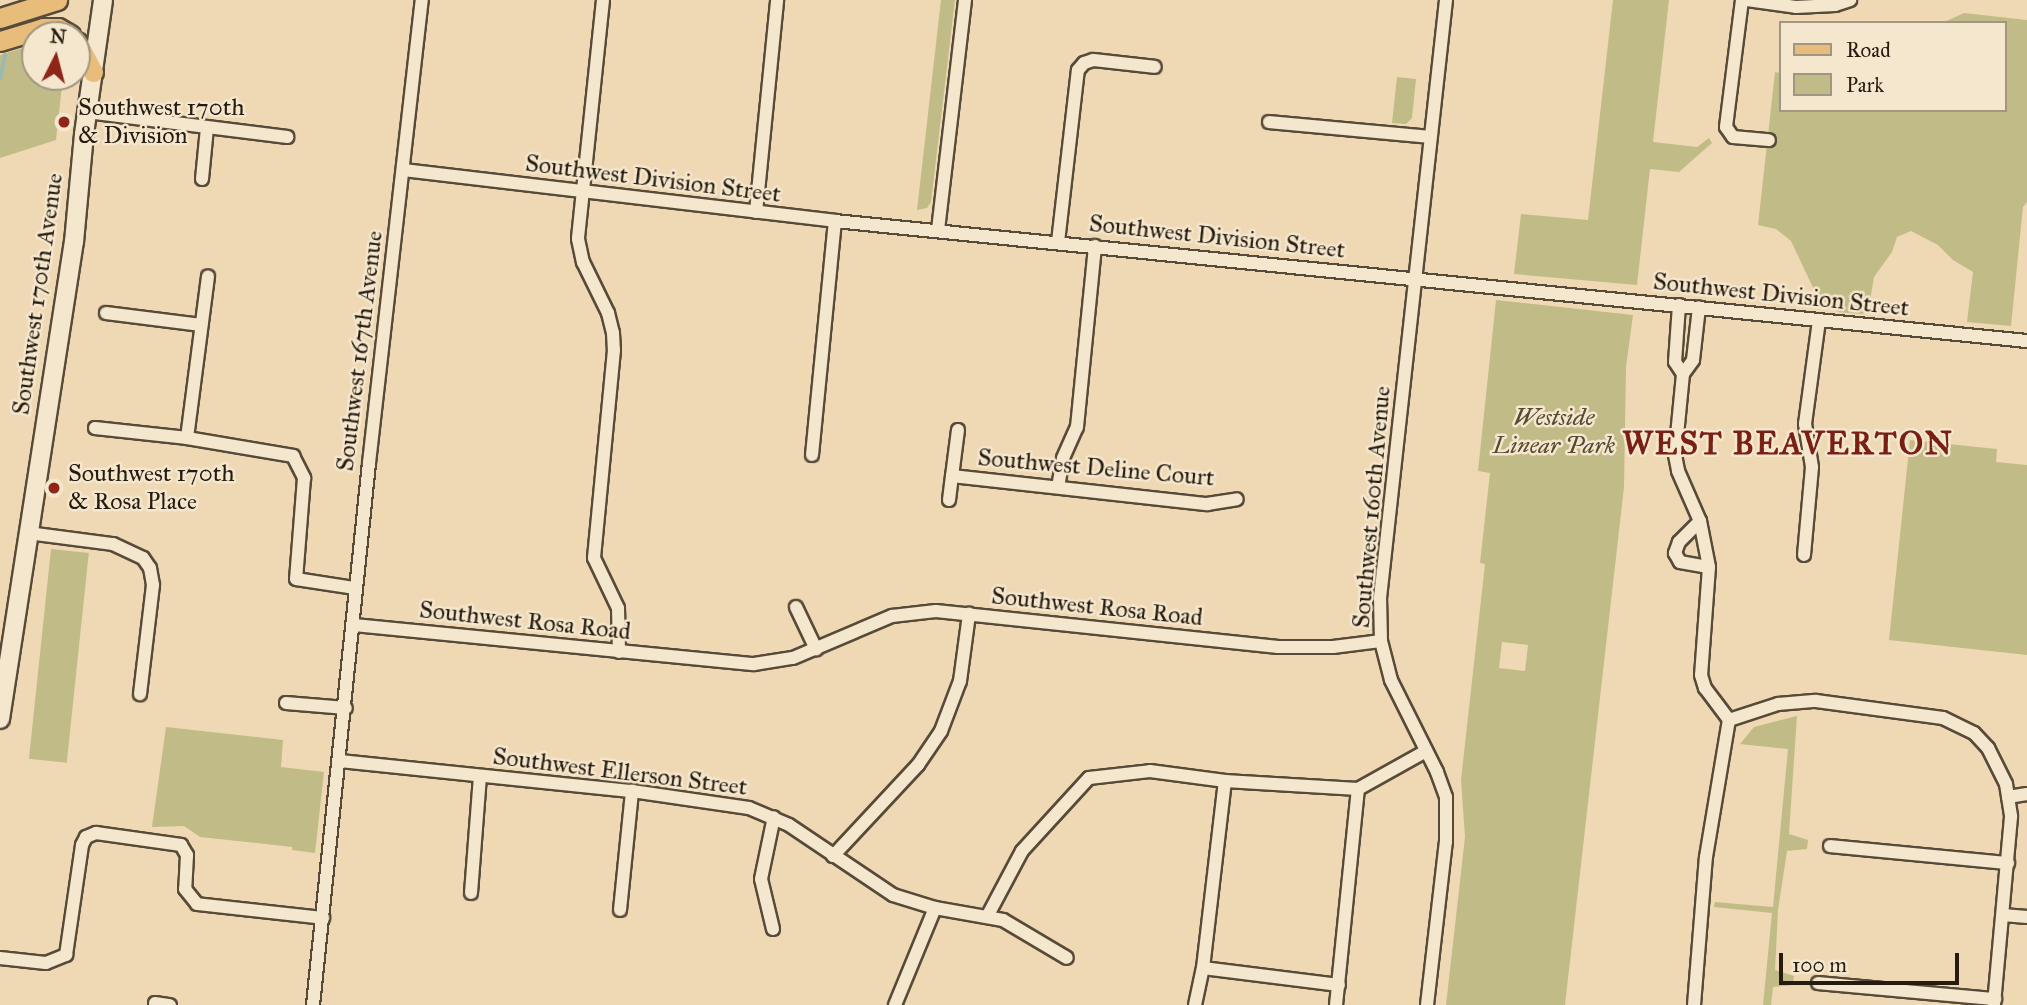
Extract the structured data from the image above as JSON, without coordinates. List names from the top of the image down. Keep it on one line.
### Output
{"streets":{"main road":["Southwest 170th Avenue"],"street":["Southwest Division Street","Southwest 167th Avenue","Southwest Deline Court","Southwest 160th Avenue","Southwest Rosa Road","Southwest Ellerson Street"]},"crossings":[["Southwest Division Street","Southwest 167th Avenue"],["Southwest Division Street","Southwest 160th Avenue"],["Southwest 167th Avenue","Southwest Rosa Road"],["Southwest 167th Avenue","Southwest Ellerson Street"],["Southwest 160th Avenue","Southwest Rosa Road"]],"districts":["WEST BEAVERTON"],"parks":["Westside Linear Park"],"places":["Southwest 170th & Division","Southwest 170th & Rosa Place"],"legend":["Road","Park"],"scale_bar":"100 m","north":"top"}
